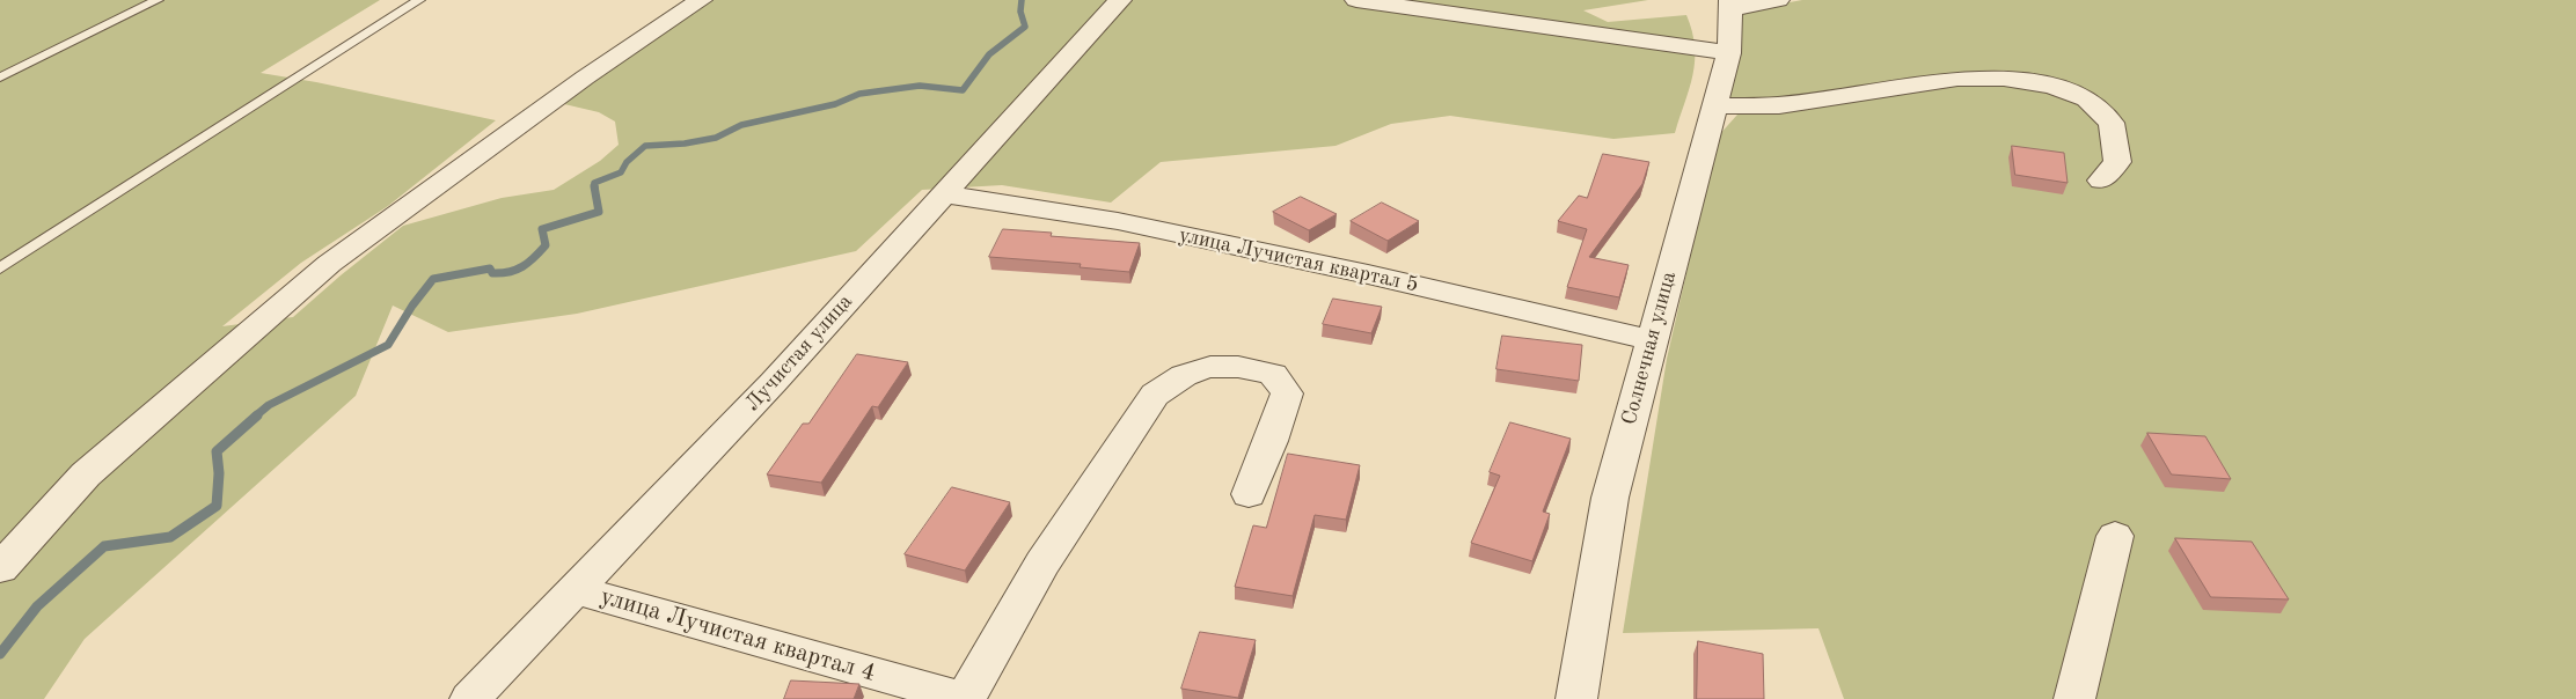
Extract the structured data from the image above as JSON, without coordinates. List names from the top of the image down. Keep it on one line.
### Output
{"streets":{"street":["улица Лучистая квартал 5","Солнечная улица","Лучистая улица","улица Лучистая квартал 4"]},"crossings":[["улица Лучистая квартал 5","Солнечная улица"],["улица Лучистая квартал 5","Лучистая улица"],["Лучистая улица","улица Лучистая квартал 4"]]}
